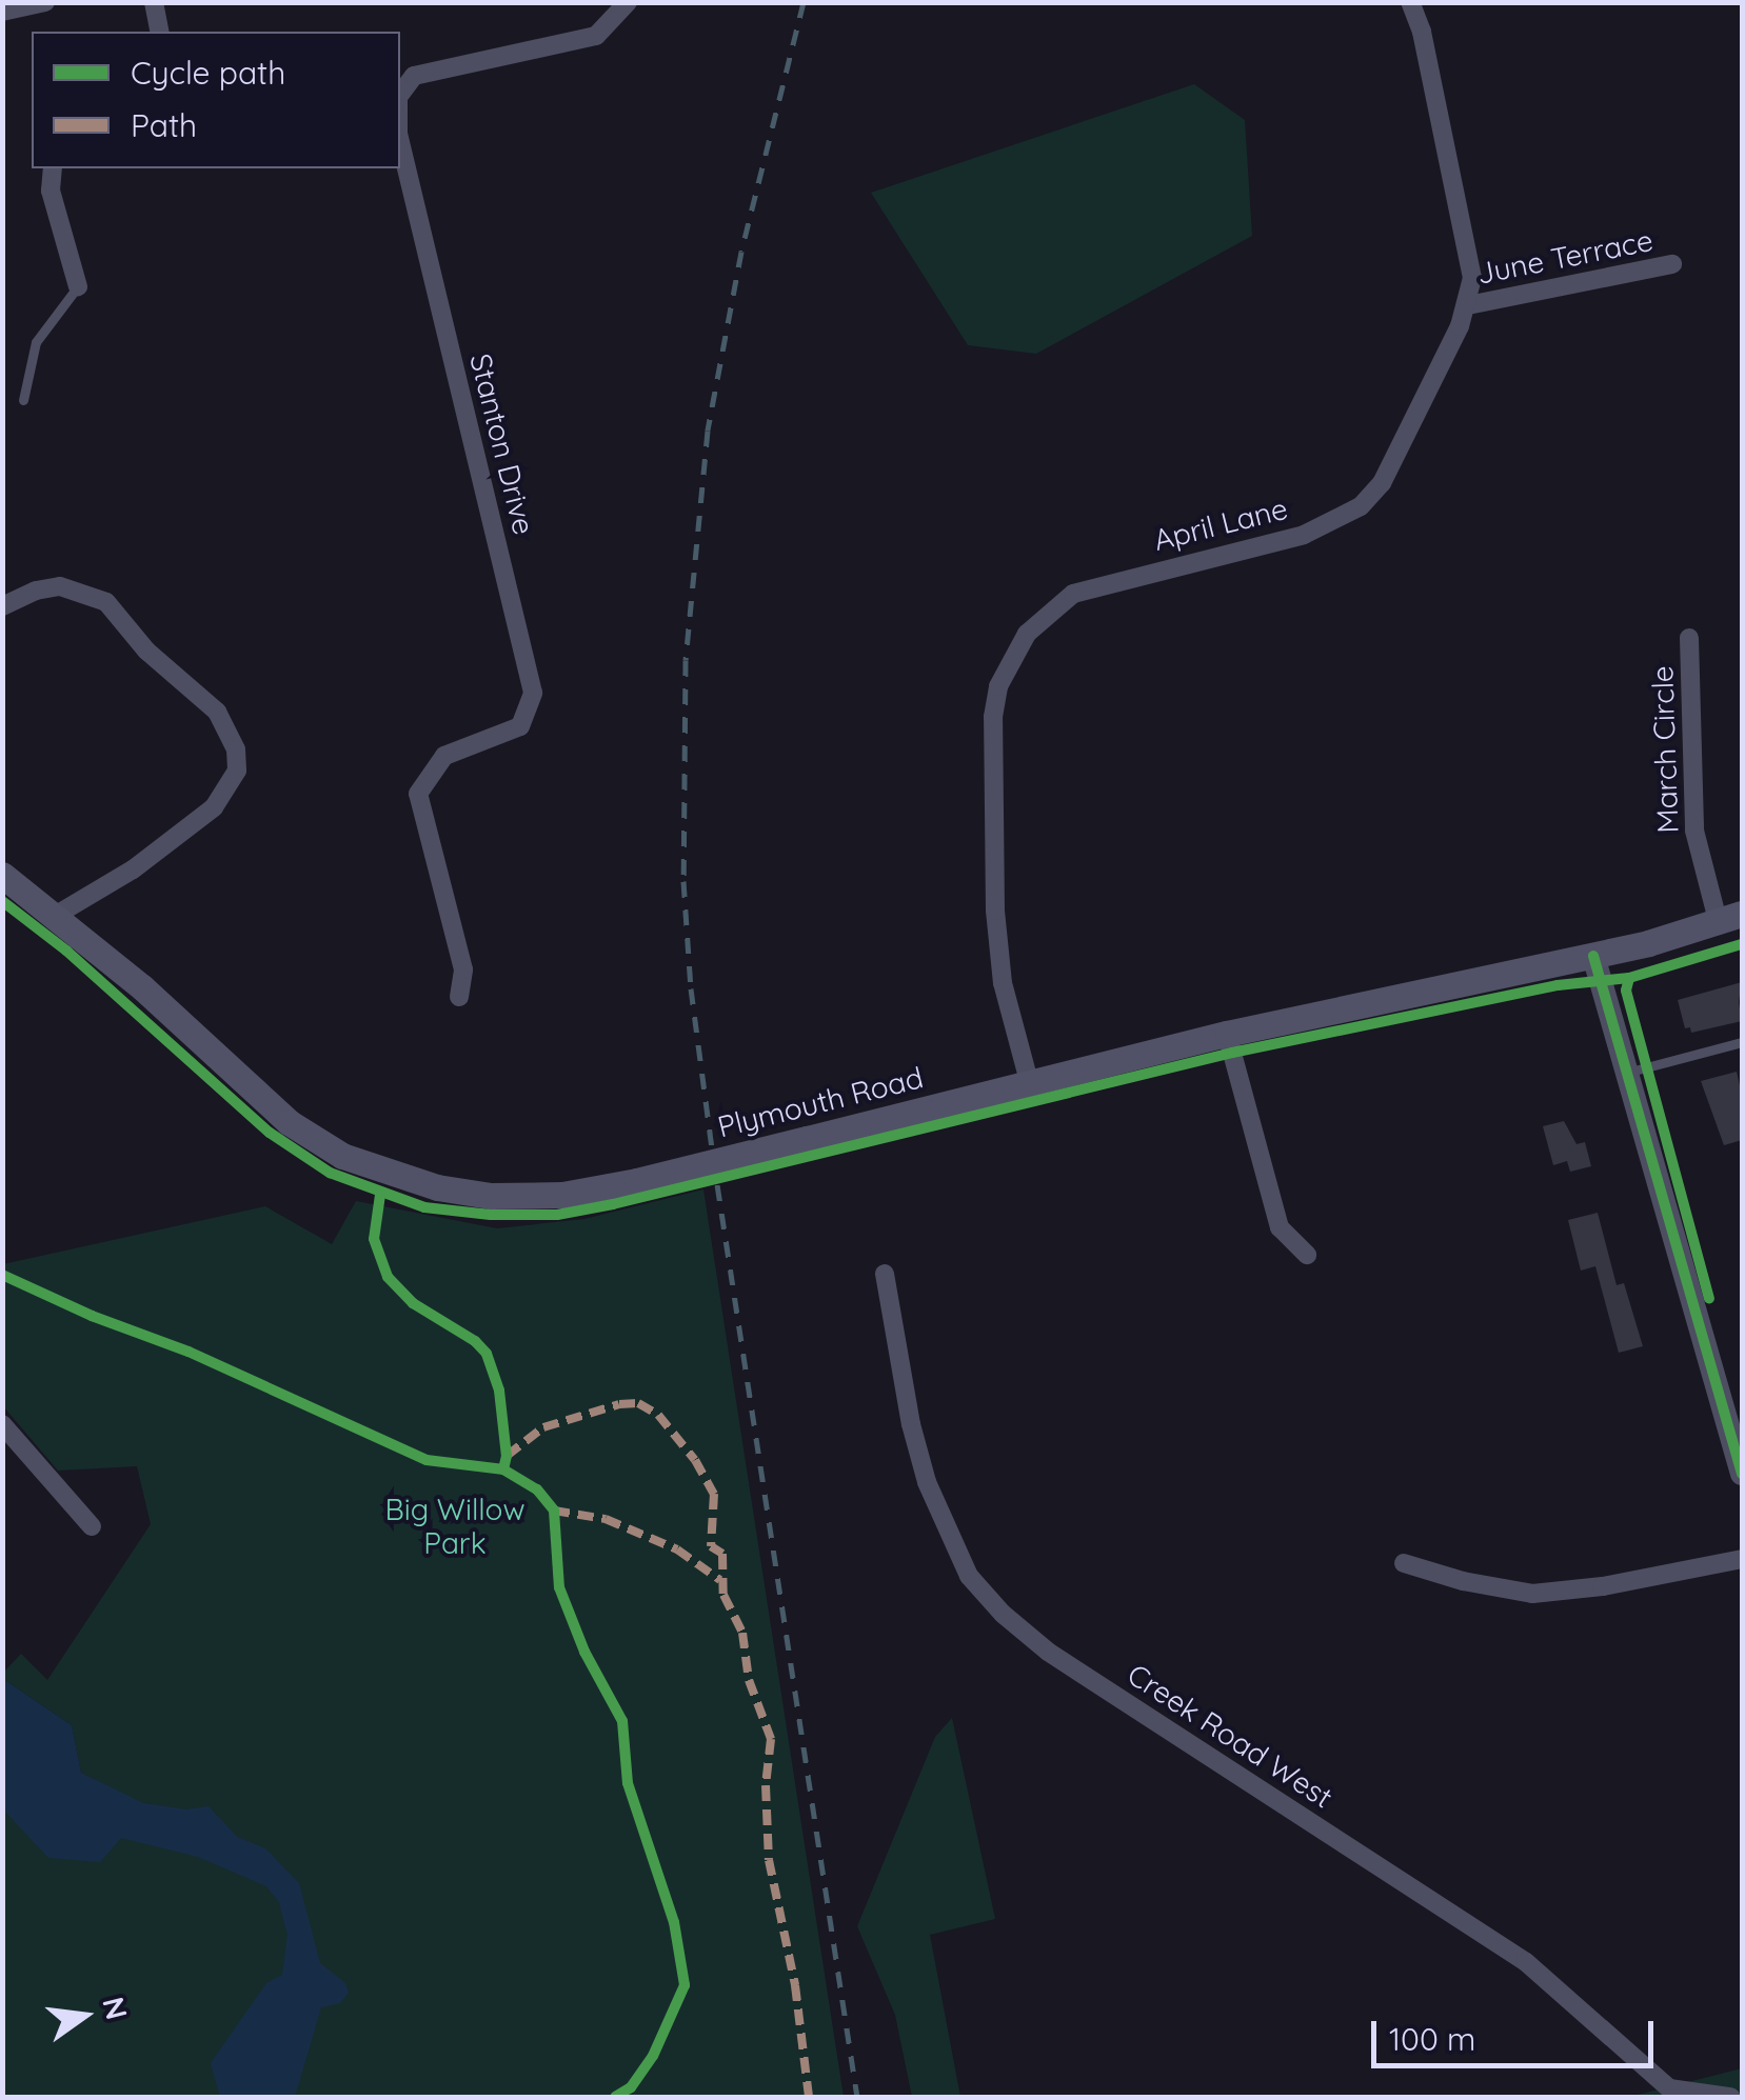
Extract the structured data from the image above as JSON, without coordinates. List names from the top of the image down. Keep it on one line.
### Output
{"streets":{"main road":["Plymouth Road"],"street":["June Terrace","Stanton Drive","April Lane","March Circle","Creek Road West"]},"crossings":[["June Terrace","April Lane"],["April Lane","Plymouth Road"],["March Circle","Plymouth Road"]],"parks":["Big Willow Park"],"legend":["Cycle path","Path"],"scale_bar":"100 m","north":"right"}
